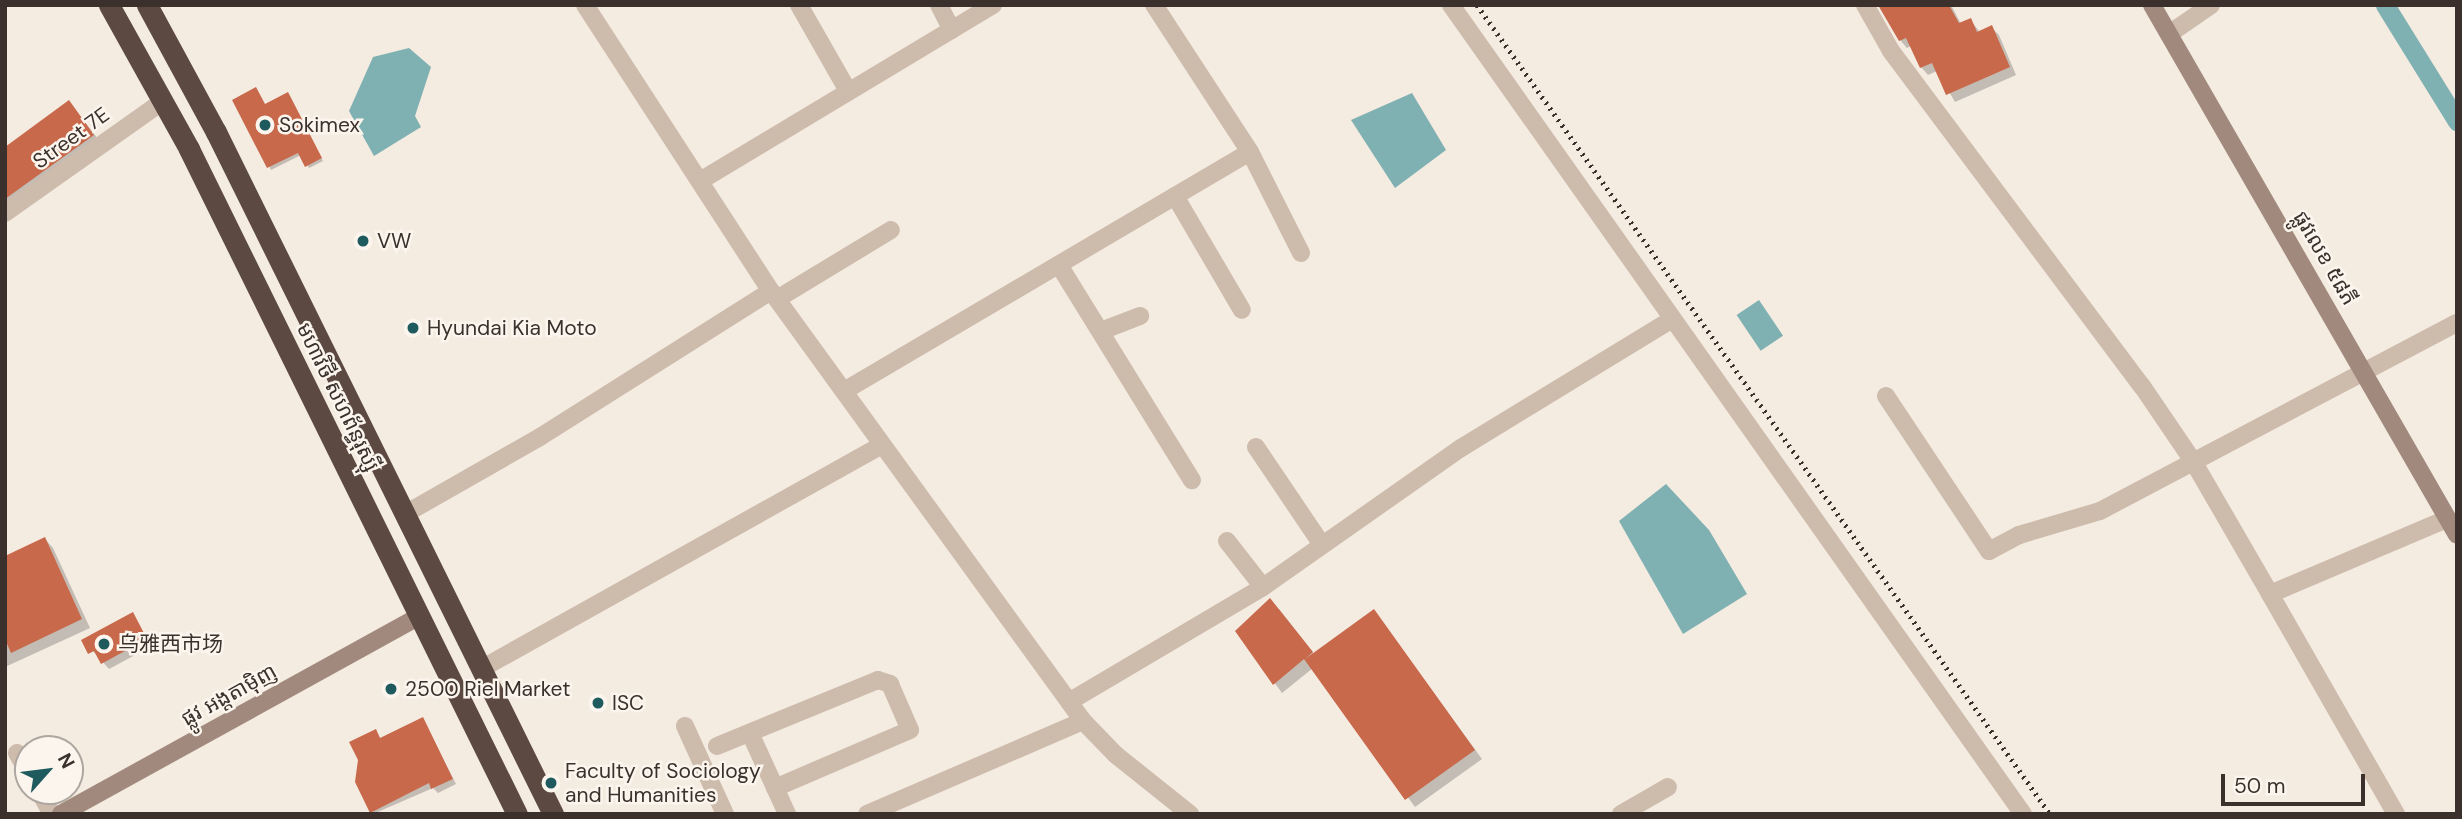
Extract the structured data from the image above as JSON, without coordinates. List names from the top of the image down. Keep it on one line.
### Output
{"streets":{"highway":["មហាវិថី សហព័ន្ធរុស្ស៊ី"],"street":["Street 7E","ផ្លូវលេខ ៥៨ភី","ផ្លូវ អង្តតាម៉ិញ"]},"crossings":[["Street 7E","មហាវិថី សហព័ន្ធរុស្ស៊ី"],["មហាវិថី សហព័ន្ធរុស្ស៊ី","ផ្លូវ អង្តតាម៉ិញ"]],"places":["Sokimex","VW","Hyundai Kia Moto","乌雅西市场","2500 Riel Market","ISC","Faculty of Sociology and Humanities"],"scale_bar":"50 m","north":"top right"}
